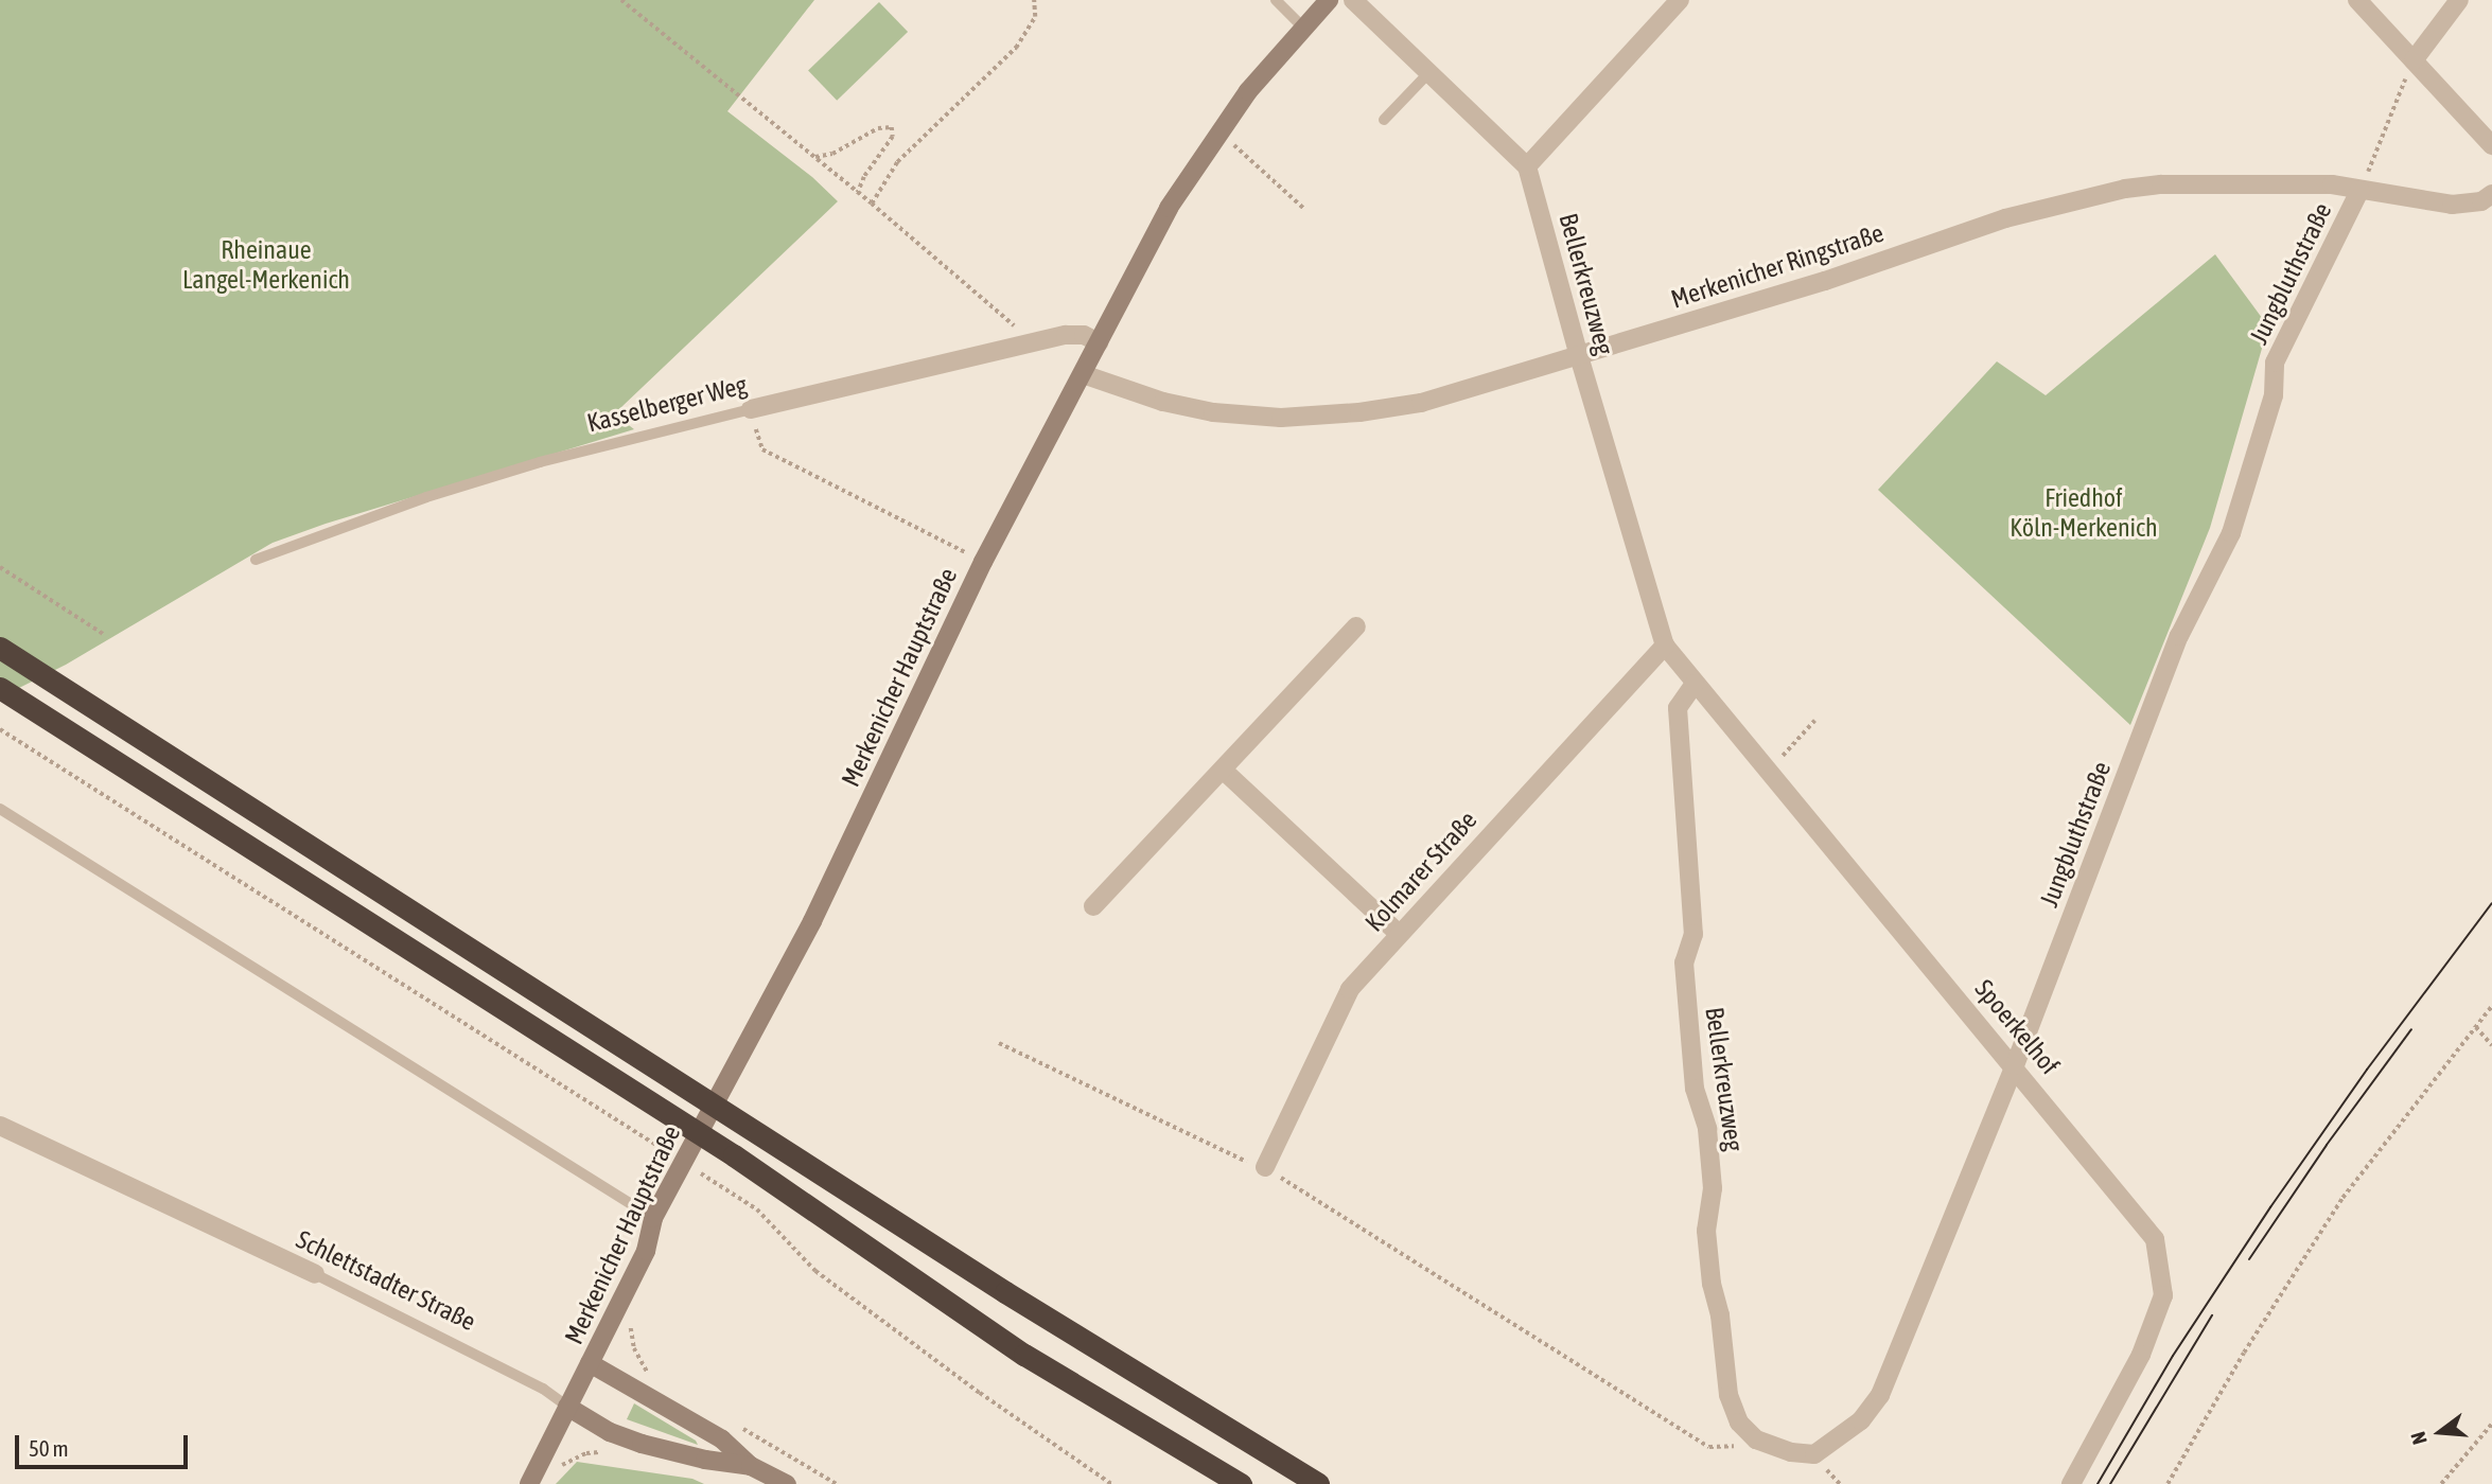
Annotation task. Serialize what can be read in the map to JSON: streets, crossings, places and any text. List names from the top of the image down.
{
  "streets": {
    "street": [
      "Merkenicher Ringstraße",
      "Jungbluthstraße",
      "Bellerkreuzweg",
      "Kasselberger Weg",
      "Merkenicher Hauptstraße",
      "Kolmarer Straße",
      "Spoerkelhof",
      "Schlettstadter Straße"
    ]
  },
  "crossings": [
    ["Merkenicher Ringstraße", "Jungbluthstraße"],
    ["Merkenicher Ringstraße", "Bellerkreuzweg"],
    ["Merkenicher Ringstraße", "Merkenicher Hauptstraße"],
    ["Jungbluthstraße", "Bellerkreuzweg"],
    ["Jungbluthstraße", "Spoerkelhof"],
    ["Bellerkreuzweg", "Kolmarer Straße"],
    ["Bellerkreuzweg", "Spoerkelhof"],
    ["Kasselberger Weg", "Merkenicher Hauptstraße"],
    ["Merkenicher Hauptstraße", "Schlettstadter Straße"],
    ["Kolmarer Straße", "Spoerkelhof"]
  ],
  "parks": ["Rheinaue Langel-Merkenich", "Friedhof Köln-Merkenich"],
  "scale_bar": "50 m",
  "north": "left"
}
